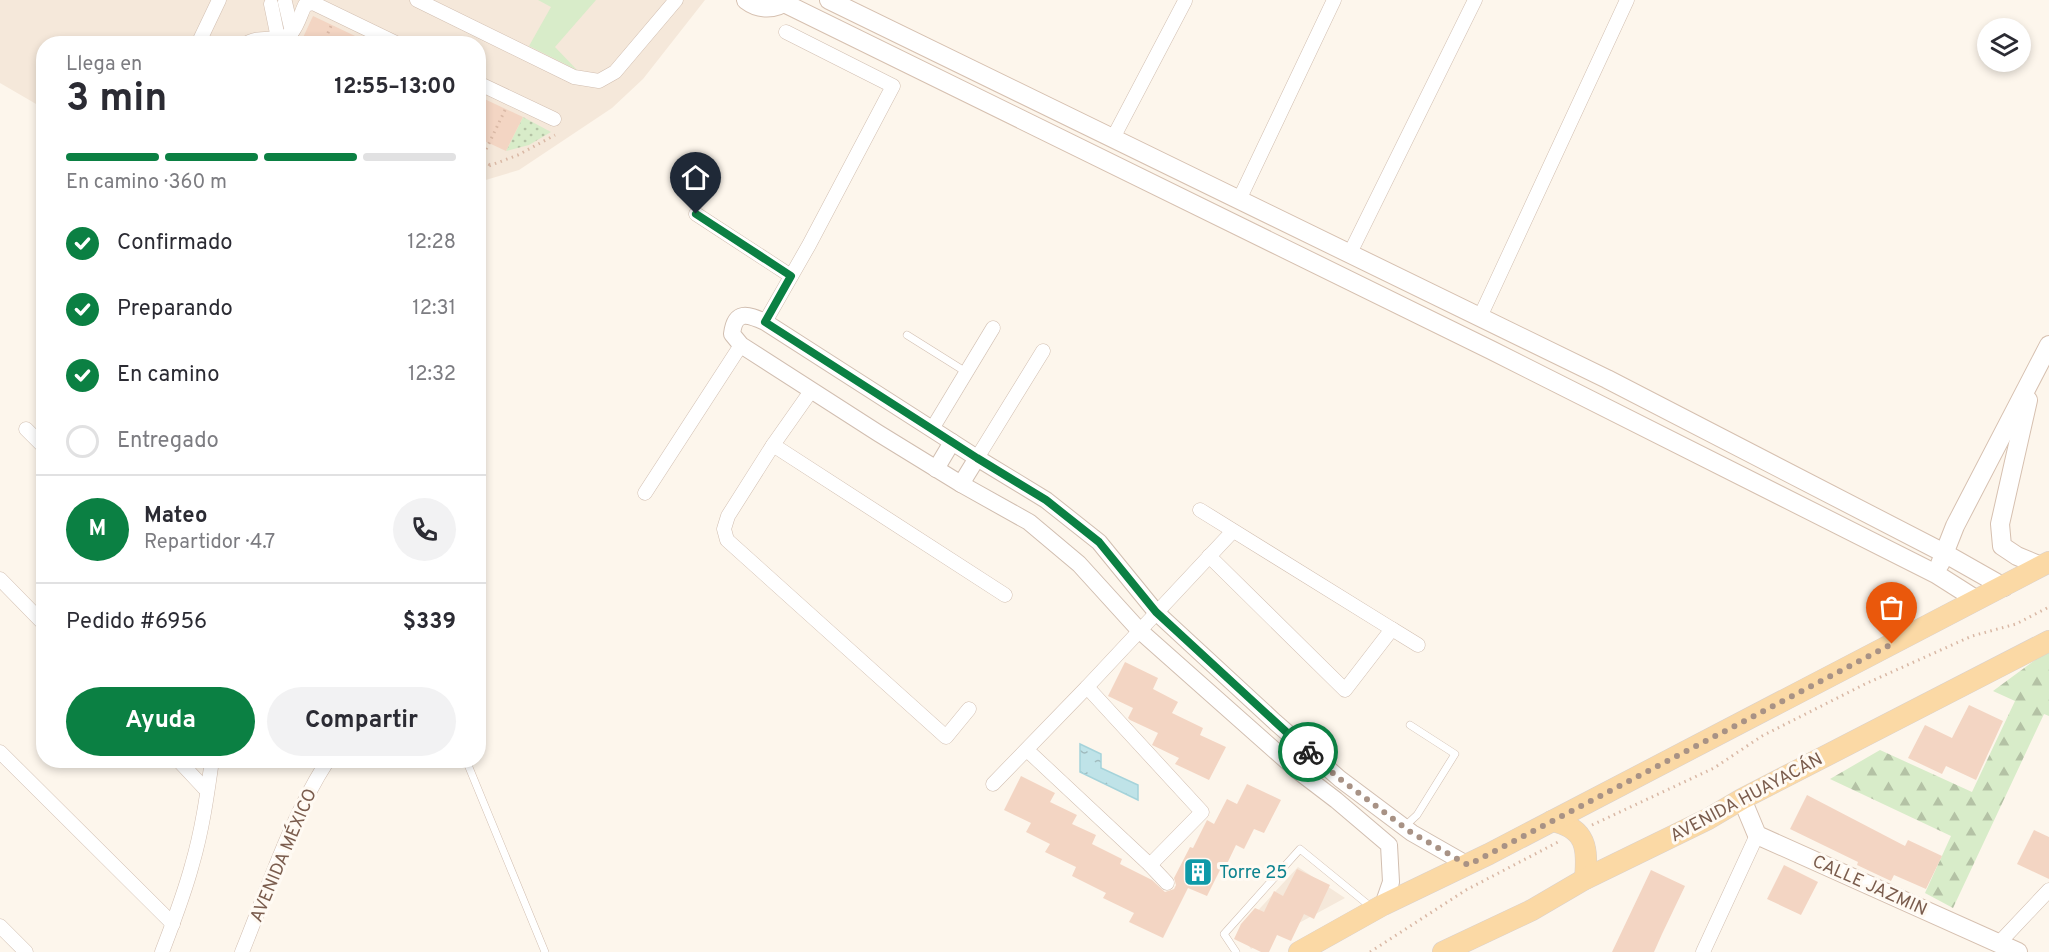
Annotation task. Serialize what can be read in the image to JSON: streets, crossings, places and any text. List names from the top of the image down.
{
  "streets": {
    "main road": ["AVENIDA HUAYACÁN", "CALLE JAZMIN"],
    "street": ["AVENIDA MÉXICO"]
  },
  "places": {
    "building": ["Torre 25"]
  },
  "page": {
    "heading": ["3 min", "Llega en", "12:55–13:00"],
    "panel": [
      "Mateo",
      "Repartidor · 4.7",
      "Pedido #6956",
      "$339"
    ],
    "bar": "En camino · 360 m",
    "list": [
      ["Confirmado", "12:28"],
      ["Preparando", "12:31"],
      ["En camino", "12:32"],
      "Entregado"
    ],
    "round": "M",
    "buttons": ["Ayuda", "Compartir"]
  }
}
